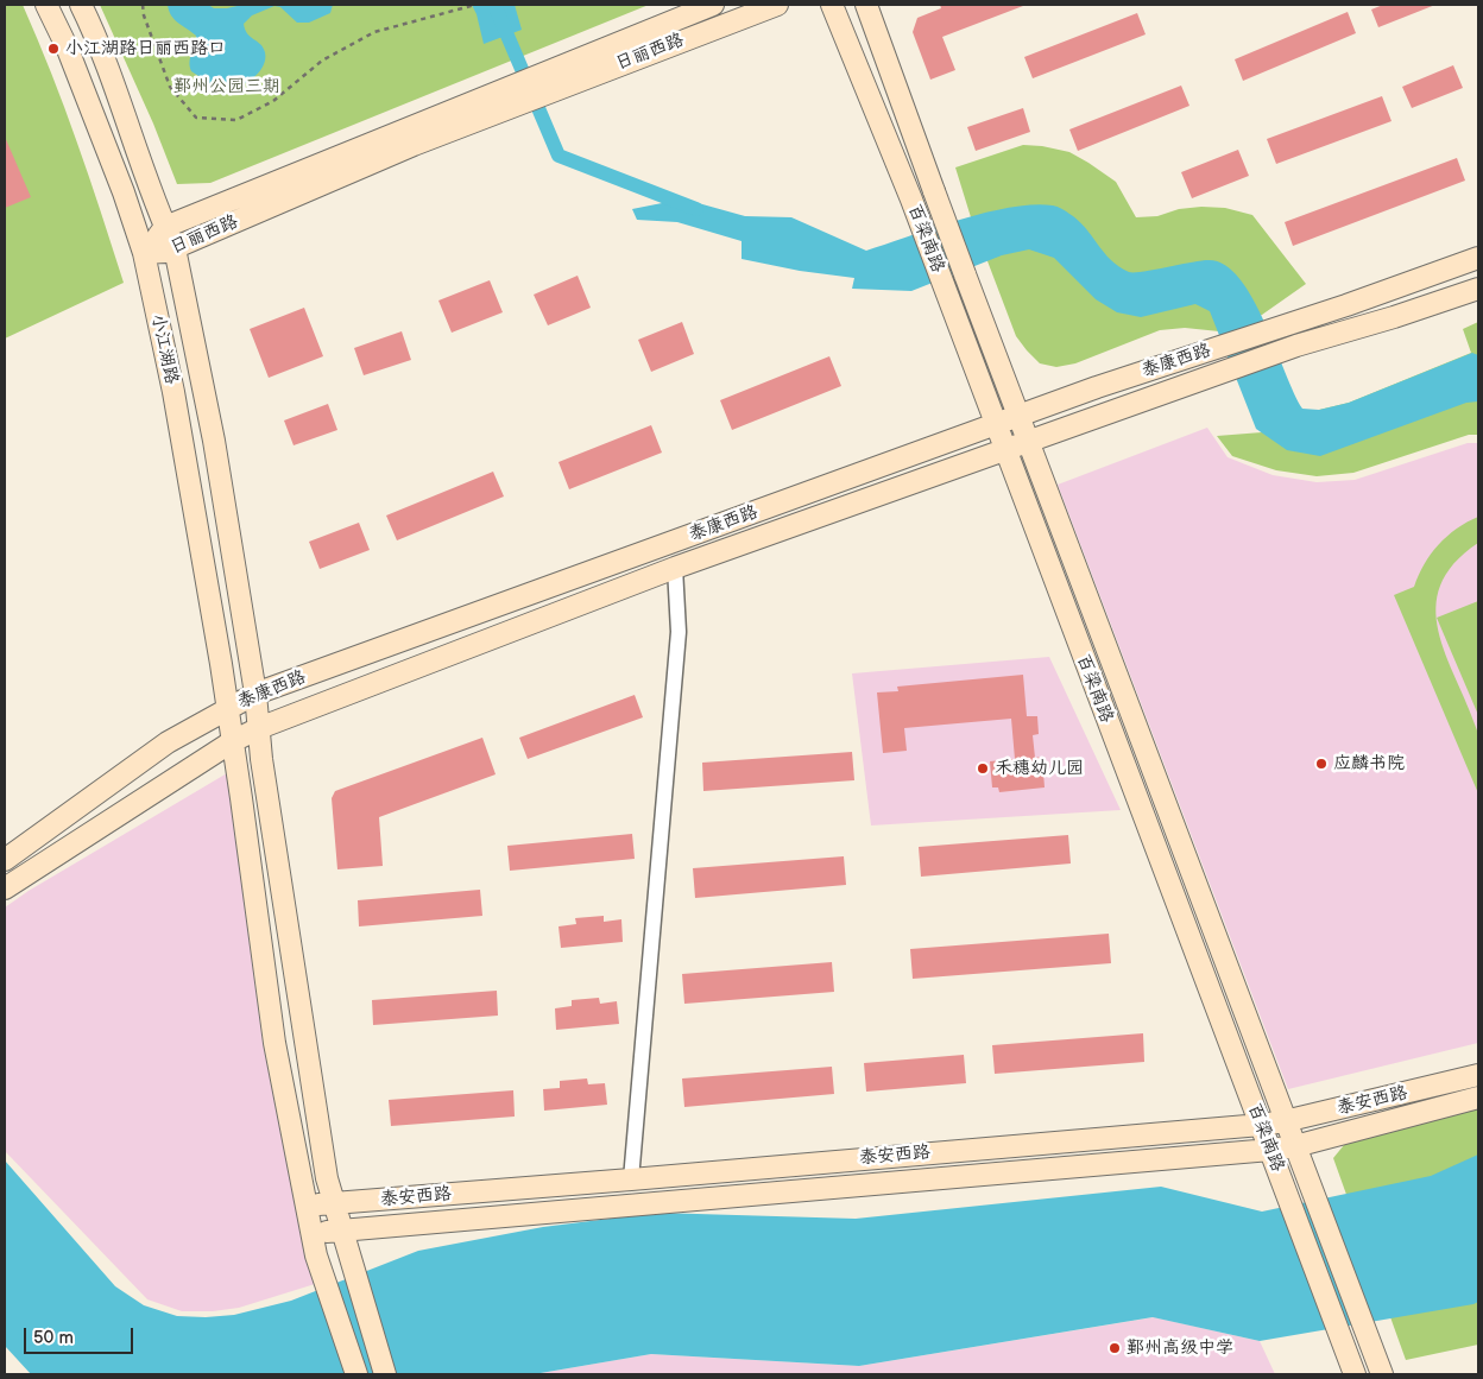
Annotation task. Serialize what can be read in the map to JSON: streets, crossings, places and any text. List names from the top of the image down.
{
  "streets": {
    "main road": [
      "日丽西路",
      "百梁南路",
      "小江湖路",
      "泰康西路",
      "泰安西路"
    ]
  },
  "crossings": [
    ["日丽西路", "小江湖路"],
    ["百梁南路", "泰康西路"],
    ["百梁南路", "泰安西路"],
    ["小江湖路", "泰康西路"],
    ["小江湖路", "泰安西路"]
  ],
  "parks": ["鄞州公园三期"],
  "places": [
    "小江湖路日丽西路口",
    "应麟书院",
    "禾穗幼儿园",
    "鄞州高级中学"
  ],
  "scale_bar": "50 m"
}
